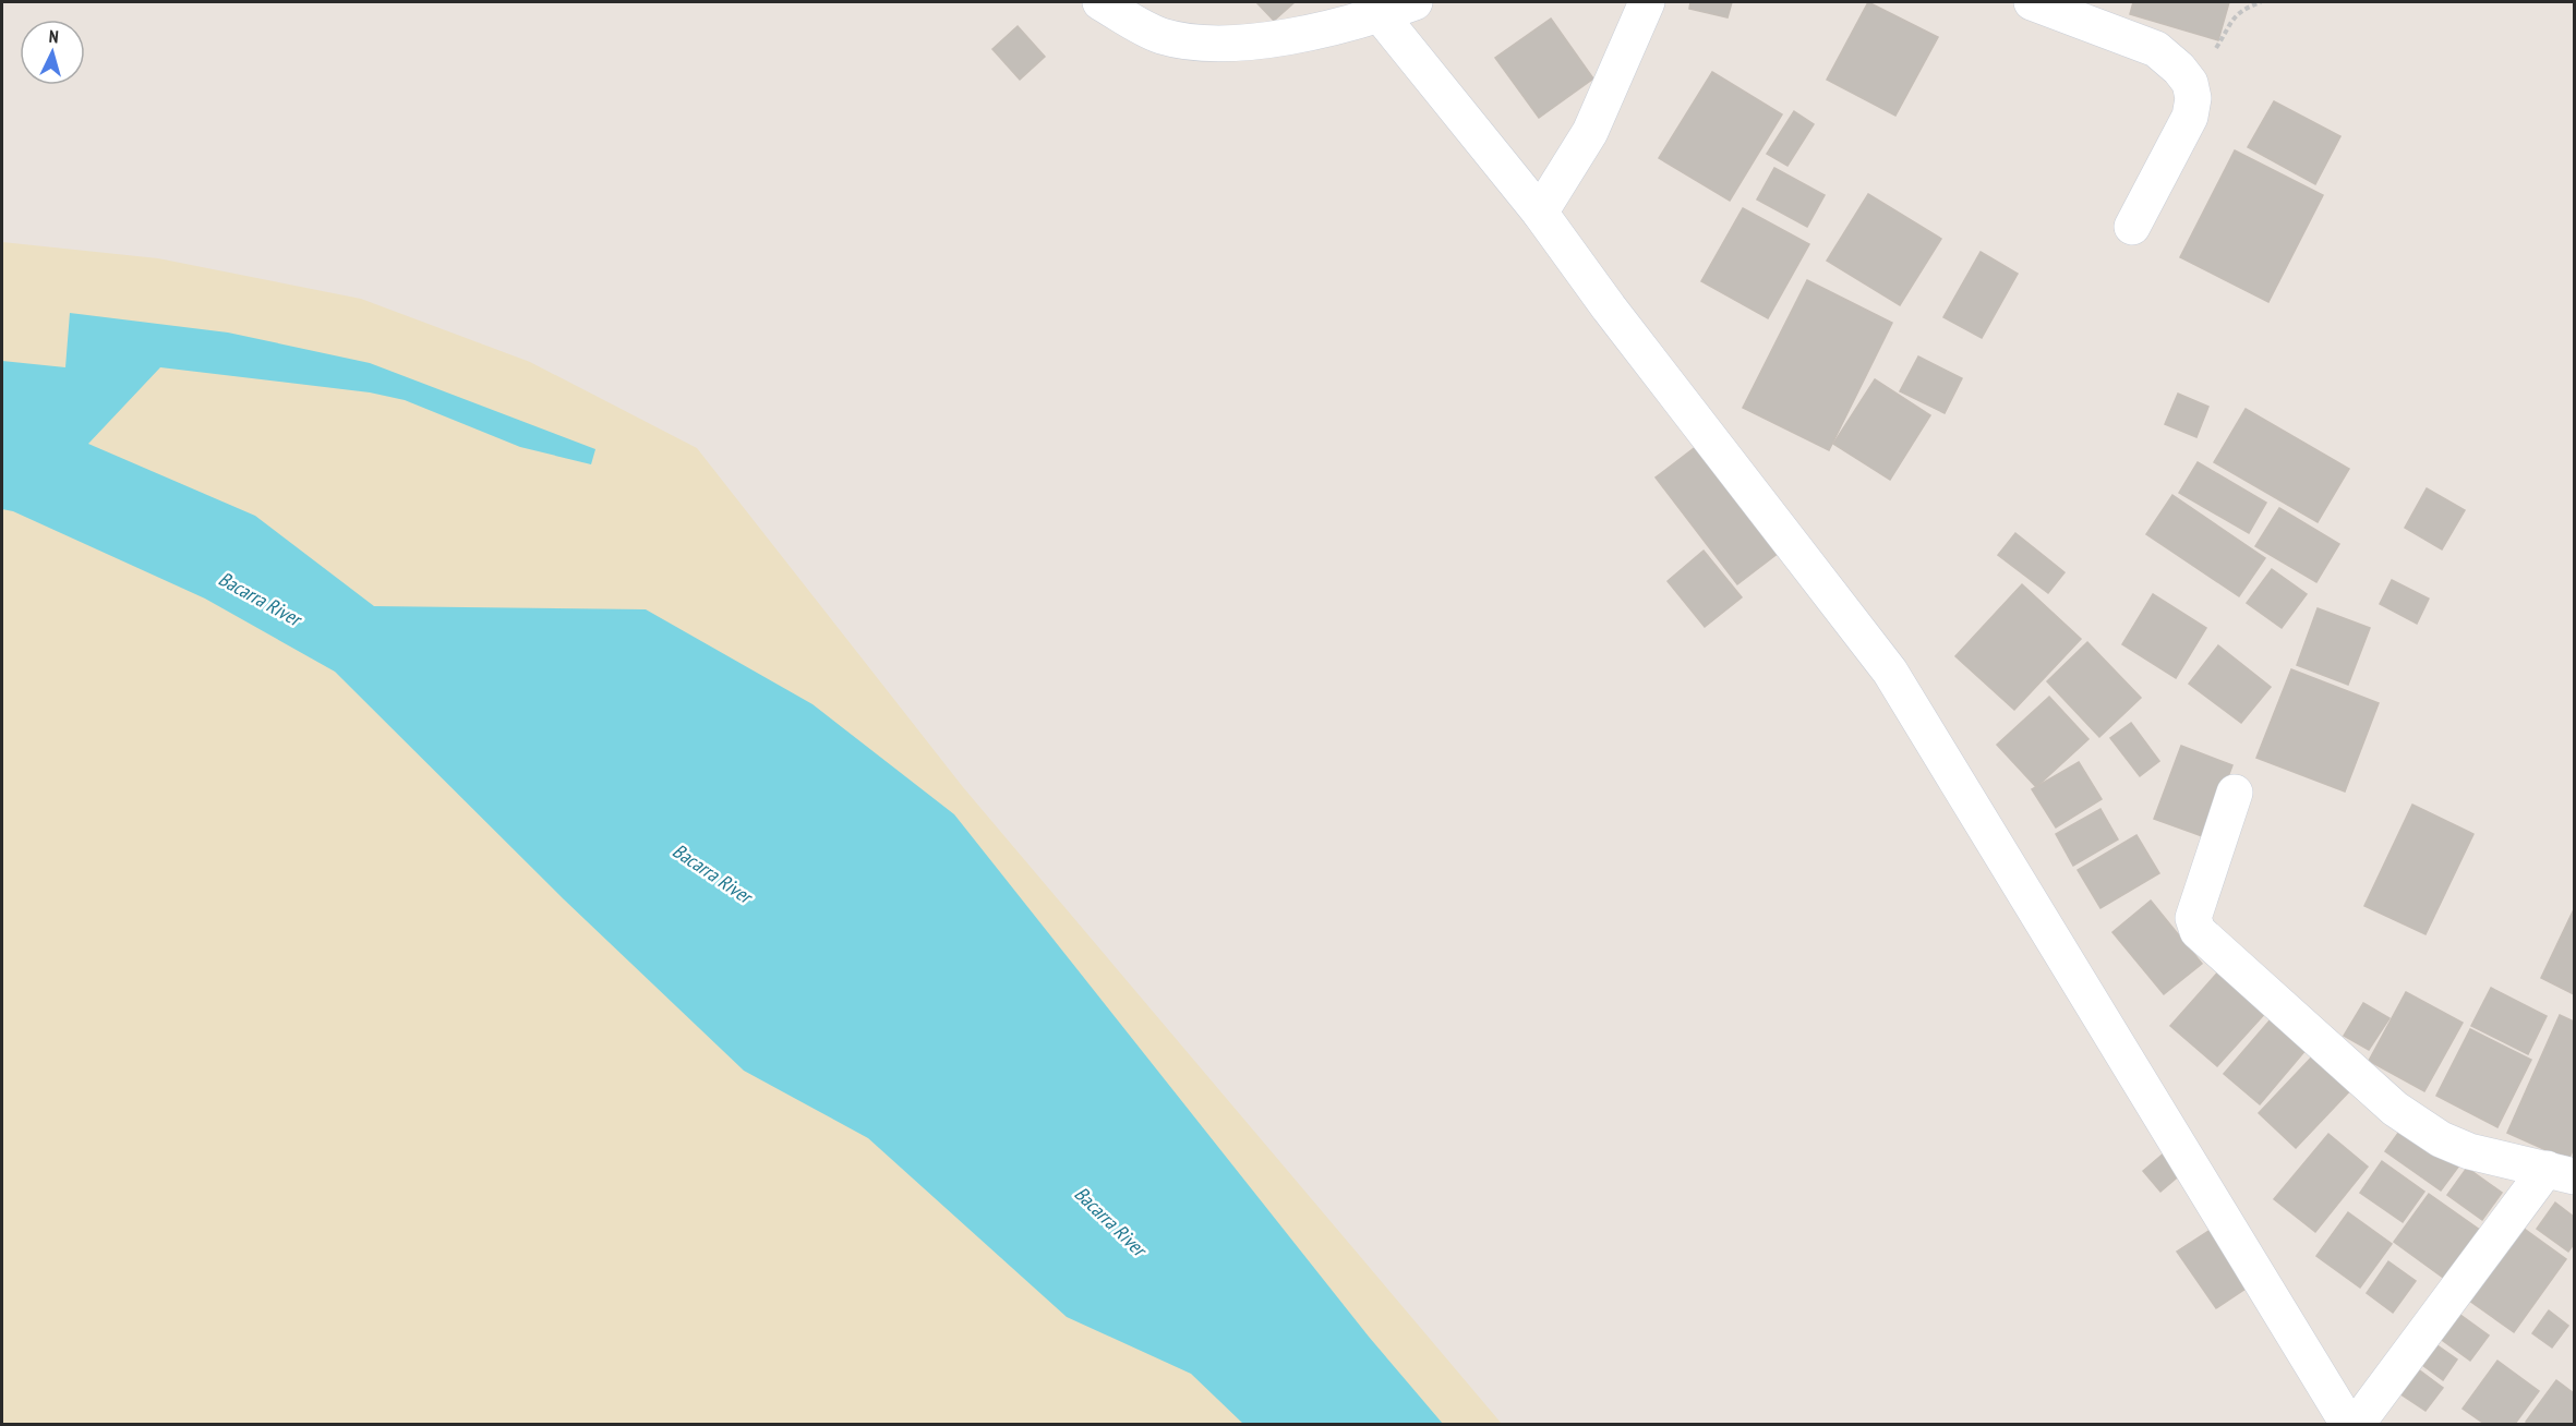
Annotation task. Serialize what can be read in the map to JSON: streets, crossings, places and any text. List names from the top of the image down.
{
  "water": ["Bacarra River"],
  "north": "top"
}
